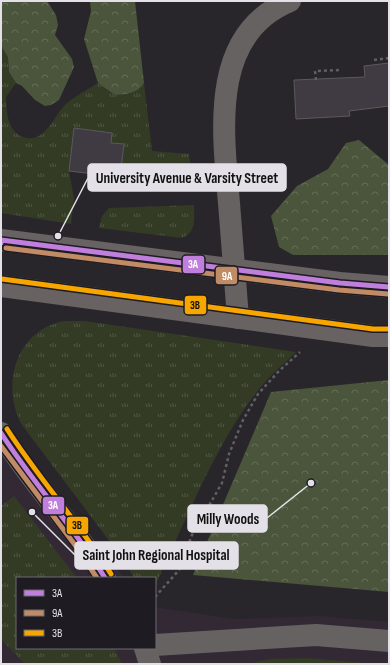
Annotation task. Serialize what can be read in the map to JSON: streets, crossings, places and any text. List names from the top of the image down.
{
  "places": ["University Avenue & Varsity Street", "Milly Woods", "Saint John Regional Hospital"],
  "lines": ["transit line 3A", "transit line 9A", "transit line 3B"],
  "legend": ["3A", "9A", "3B"]
}
